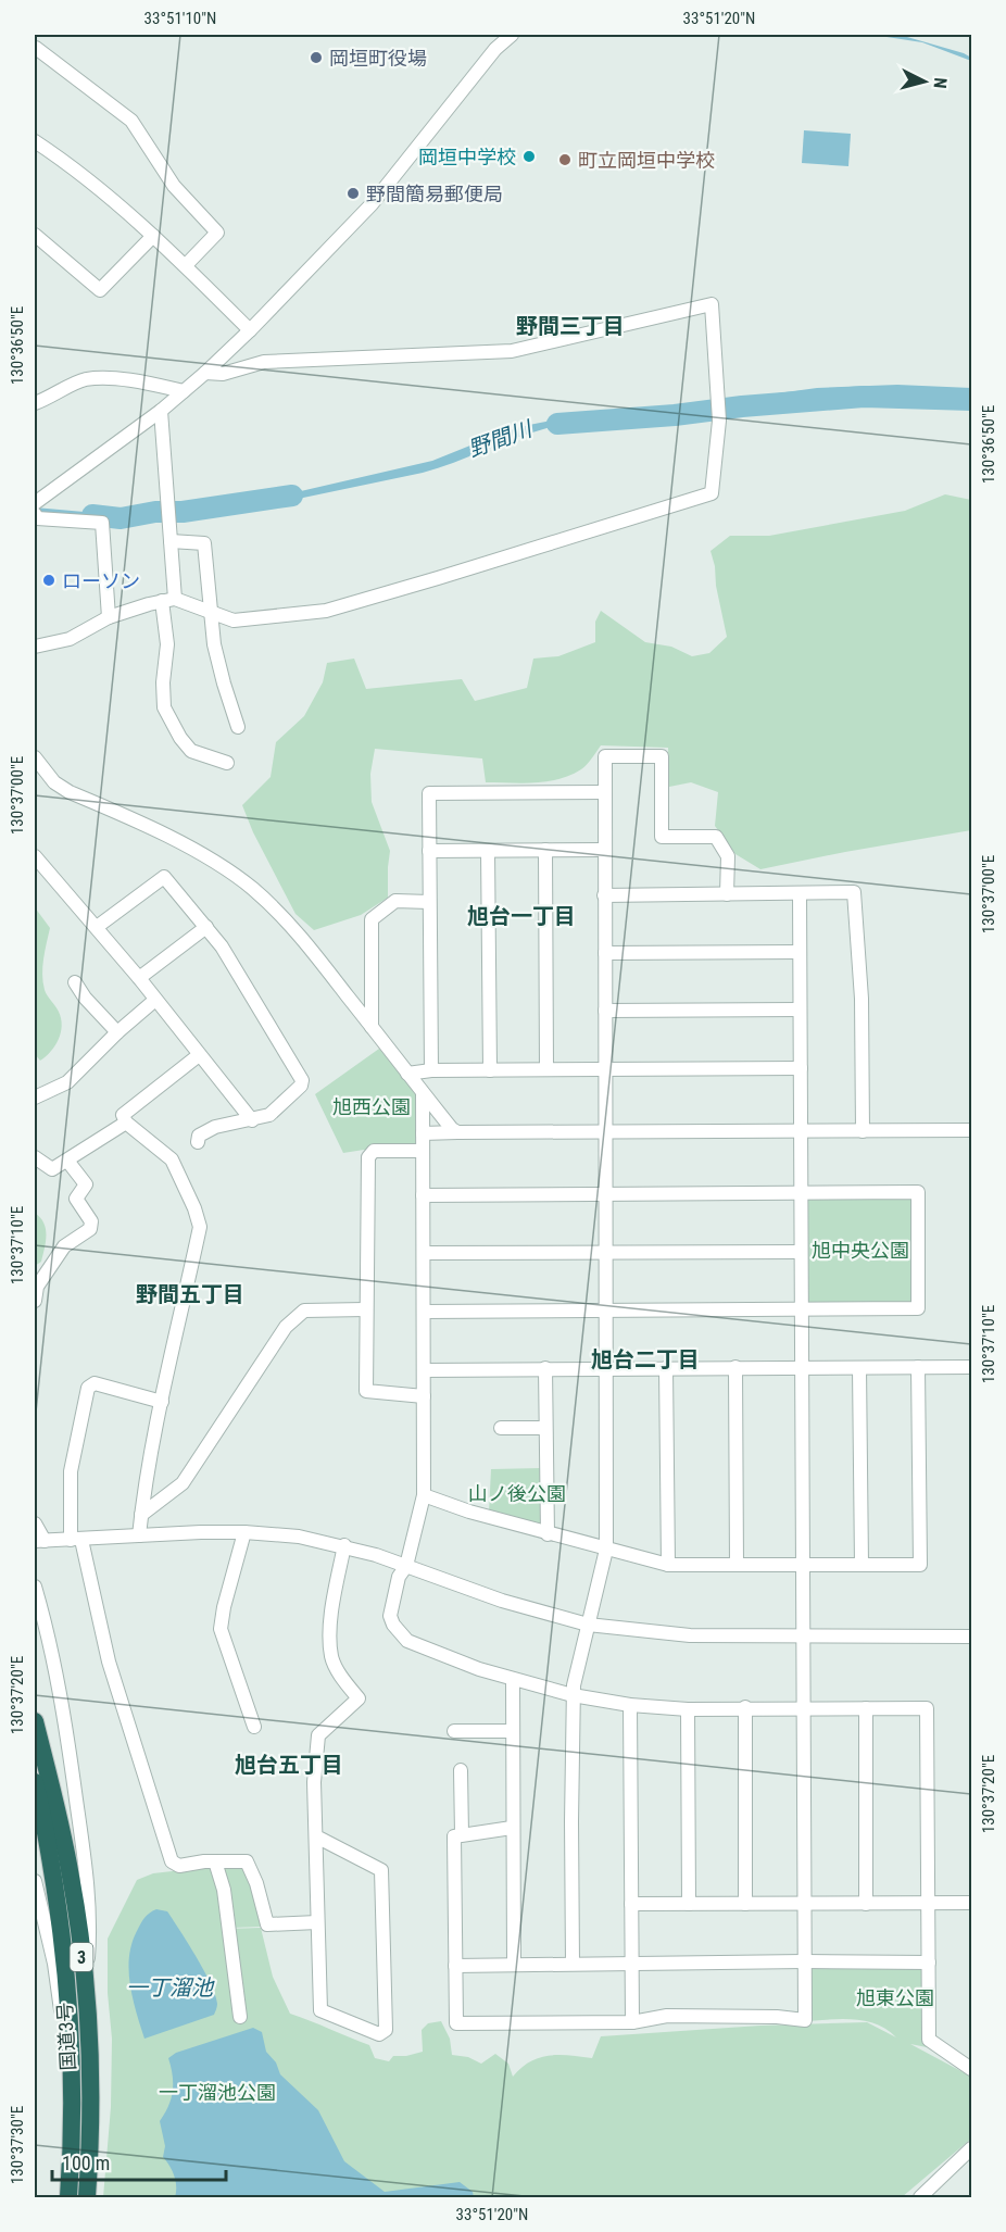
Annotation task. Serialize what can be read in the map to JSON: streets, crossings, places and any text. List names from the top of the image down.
{
  "streets": {
    "highway": ["3", "国道3号"]
  },
  "districts": [
    "野間三丁目",
    "旭台一丁目",
    "野間五丁目",
    "旭台二丁目",
    "旭台五丁目"
  ],
  "water": ["野間川", "一丁溜池"],
  "parks": [
    "旭西公園",
    "旭中央公園",
    "山ノ後公園",
    "旭東公園",
    "一丁溜池公園"
  ],
  "places": [
    "岡垣町役場",
    "岡垣中学校",
    "町立岡垣中学校",
    "野間簡易郵便局",
    "ローソン"
  ],
  "scale_bar": "100 m",
  "north": "right",
  "coordinates": [
    "33°51'10\"N",
    "33°51'20\"N",
    "130°36'50\"E",
    "130°37'00\"E",
    "130°37'10\"E",
    "130°37'20\"E",
    "130°37'30\"E"
  ]
}
